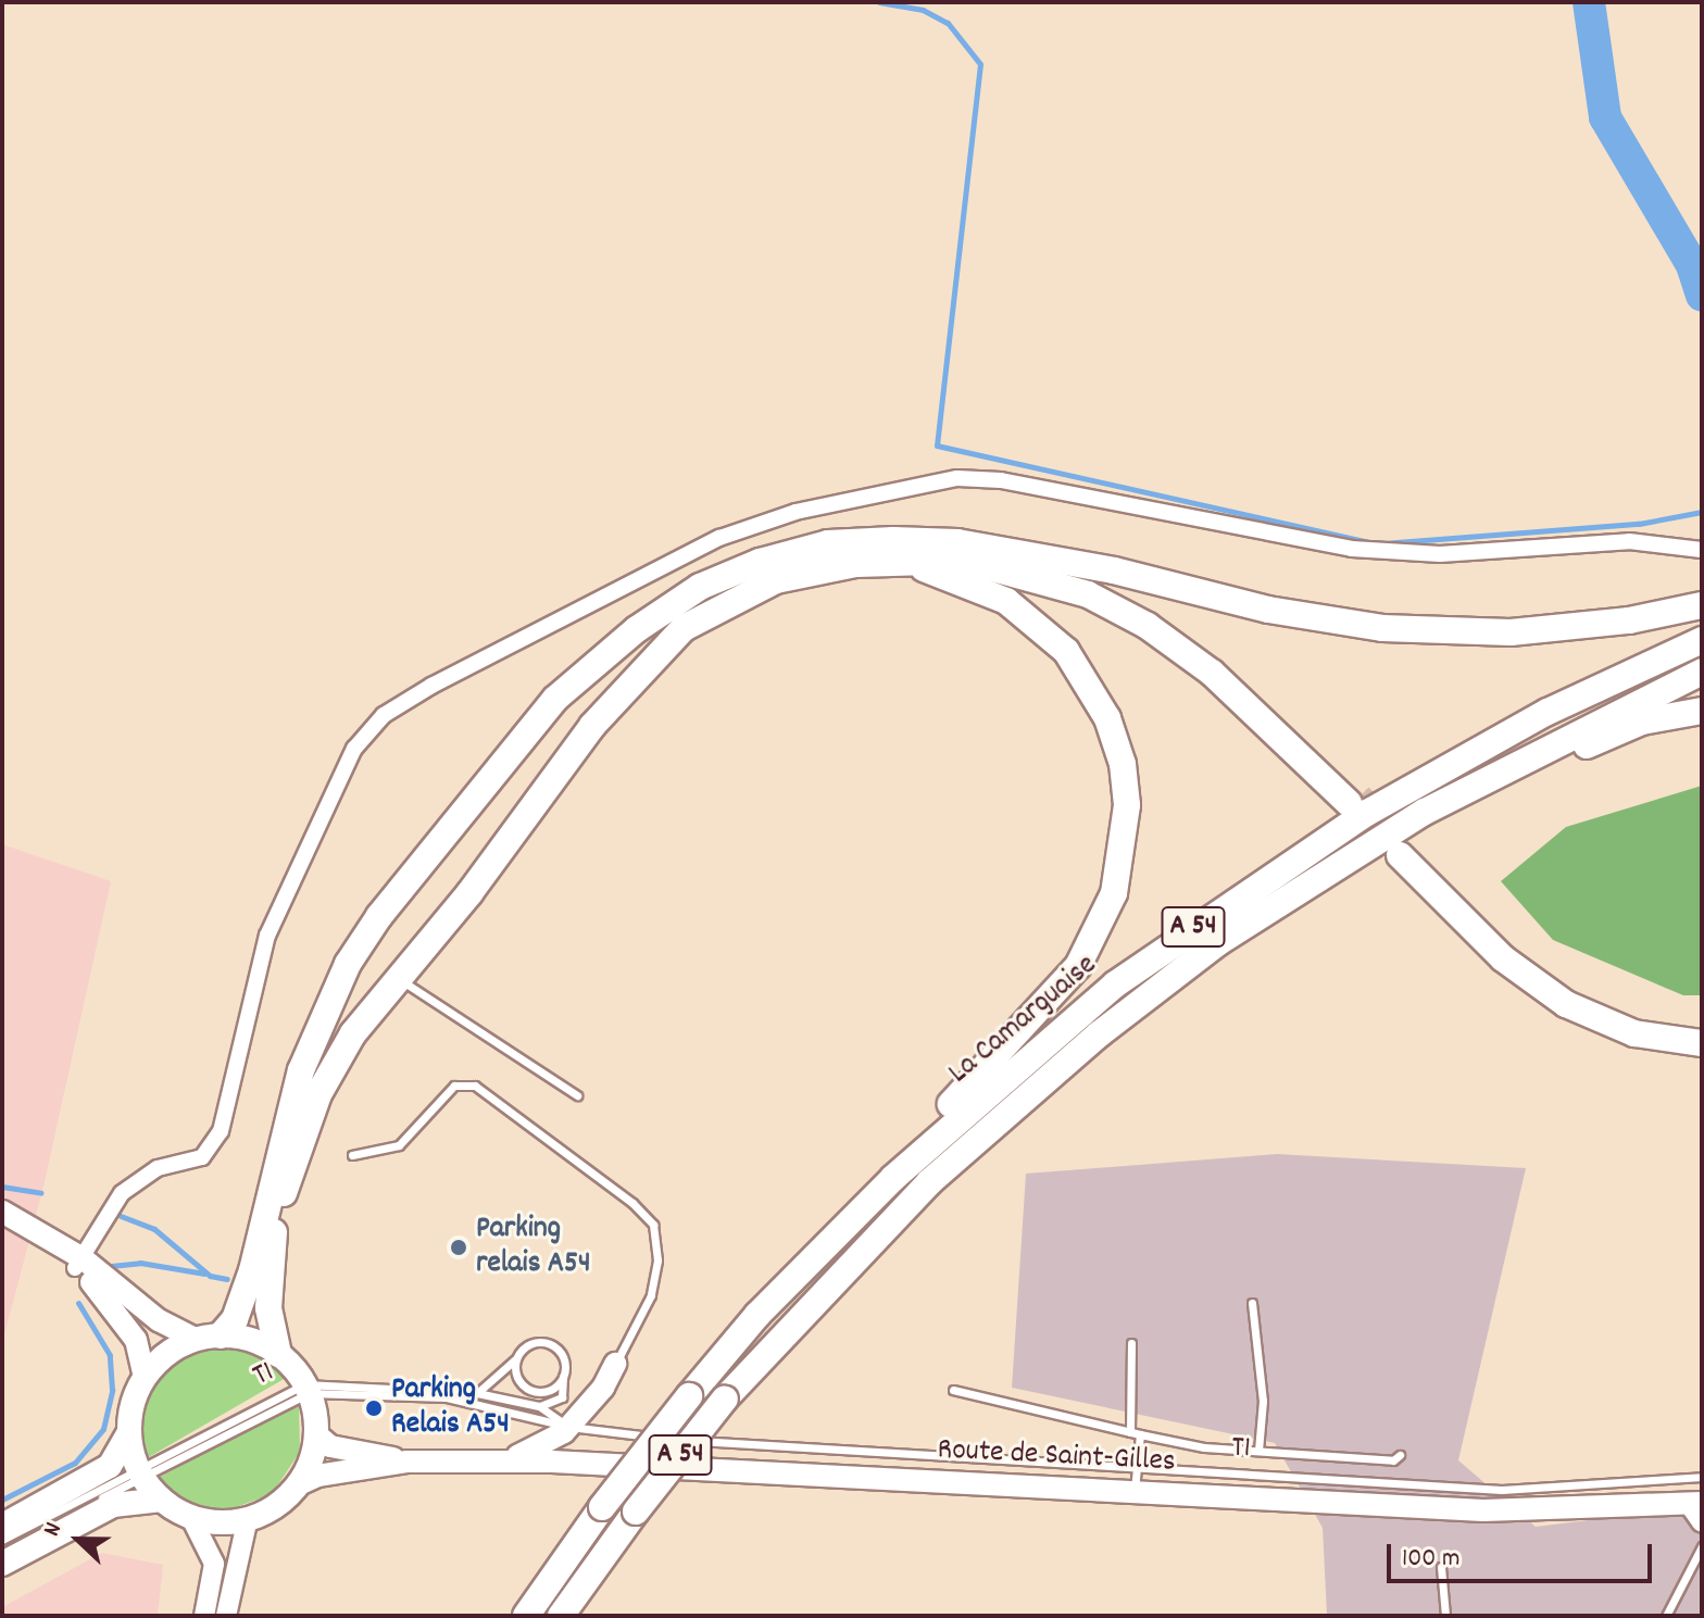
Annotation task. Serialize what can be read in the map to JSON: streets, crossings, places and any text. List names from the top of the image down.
{
  "streets": {
    "highway": ["A 54", "La Camarguaise"],
    "main road": ["Route de Saint-Gilles"],
    "lane": ["T1"]
  },
  "places": ["Parking relais A54", "Parking Relais A54"],
  "scale_bar": "100 m",
  "north": "left"
}
